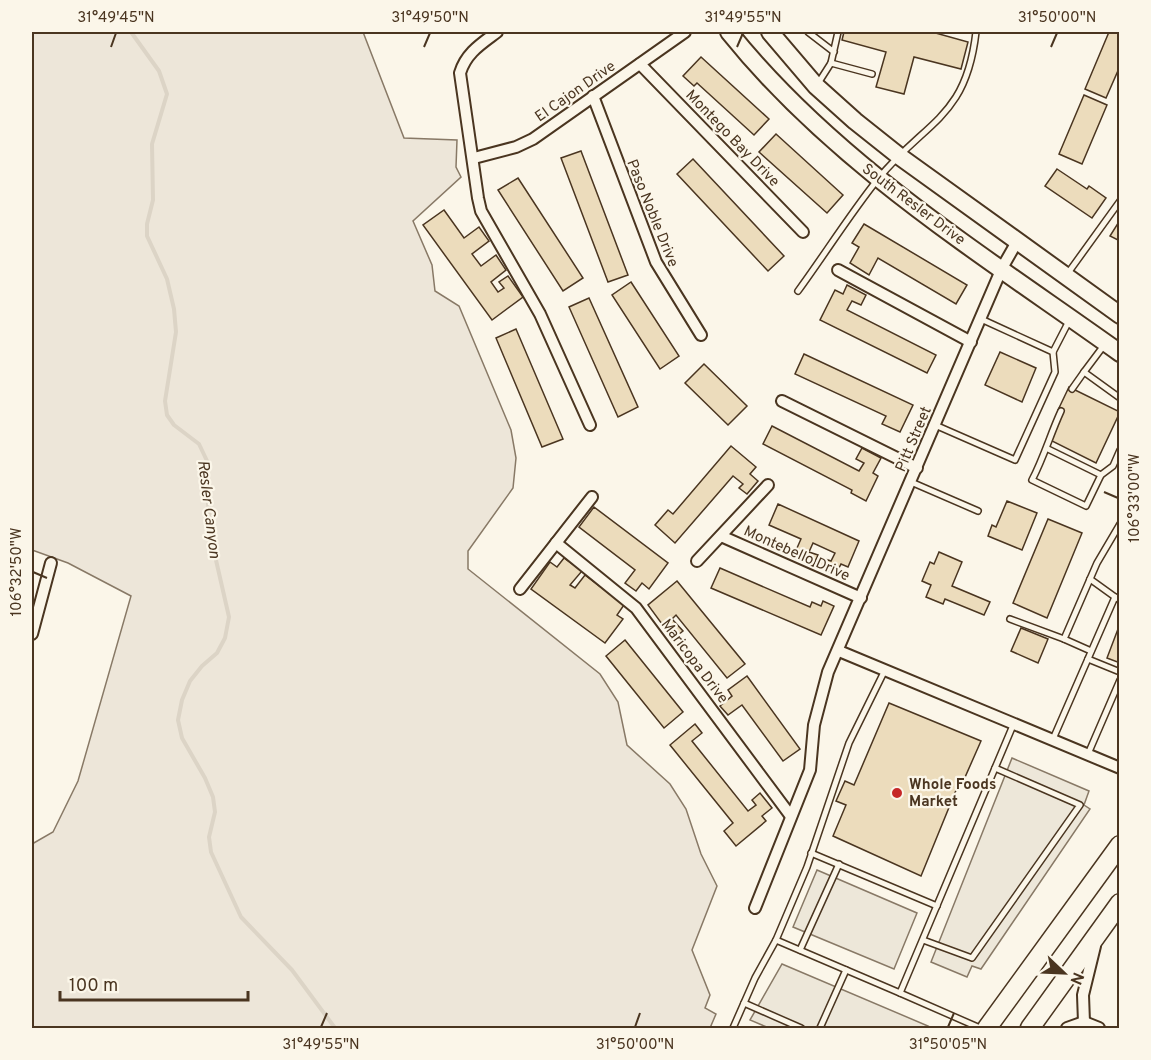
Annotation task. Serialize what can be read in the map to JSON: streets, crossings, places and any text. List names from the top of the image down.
{
  "streets": {
    "main road": ["South Resler Drive"],
    "street": [
      "El Cajon Drive",
      "Montego Bay Drive",
      "Paso Noble Drive",
      "Pitt Street",
      "Montebello Drive",
      "Maricopa Drive"
    ]
  },
  "crossings": [
    ["El Cajon Drive", "Montego Bay Drive"],
    ["El Cajon Drive", "Paso Noble Drive"],
    ["South Resler Drive", "Pitt Street"],
    ["Pitt Street", "Montebello Drive"],
    ["Pitt Street", "Maricopa Drive"]
  ],
  "water": ["Resler Canyon"],
  "places": ["Whole Foods Market"],
  "scale_bar": "100 m",
  "north": "bottom right",
  "coordinates": [
    "31°49'45\"N",
    "31°49'50\"N",
    "31°49'55\"N",
    "31°50'00\"N",
    "106°33'00\"W",
    "106°32'50\"W",
    "31°50'05\"N"
  ]
}
